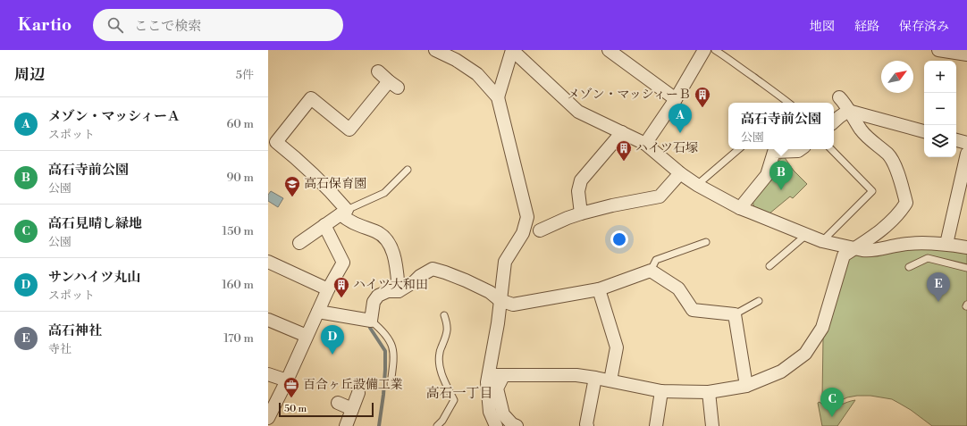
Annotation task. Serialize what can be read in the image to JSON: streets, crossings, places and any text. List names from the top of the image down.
{
  "districts": ["高石一丁目"],
  "places": {
    "building": ["メゾン・マッシィーＢ", "ハイツ石塚", "ハイツ大和田"],
    "school or university": ["高石保育園"],
    "office": ["百合ヶ丘設備工業"]
  },
  "scale_bar": "50 m",
  "north": "top right",
  "page": {
    "header": "Kartio",
    "search": "ここで検索",
    "nav": ["地図", "経路", "保存済み"],
    "heading": ["周辺", "5件"],
    "map_buttons": ["+", "−"],
    "list": [
      {
        "mark": "A",
        "name": "メゾン・マッシィーＡ",
        "note": "スポット",
        "value": "60 m"
      },
      {
        "mark": "B",
        "name": "高石寺前公園",
        "note": "公園",
        "value": "90 m"
      },
      {
        "mark": "C",
        "name": "高石見晴し緑地",
        "note": "公園",
        "value": "150 m"
      },
      {
        "mark": "D",
        "name": "サンハイツ丸山",
        "note": "スポット",
        "value": "160 m"
      },
      {
        "mark": "E",
        "name": "高石神社",
        "note": "寺社",
        "value": "170 m"
      }
    ],
    "popup": ["高石寺前公園", "公園"],
    "pins": [
      "A",
      "B",
      "E",
      "D",
      "C"
    ],
    "scale": "50 m"
  }
}
